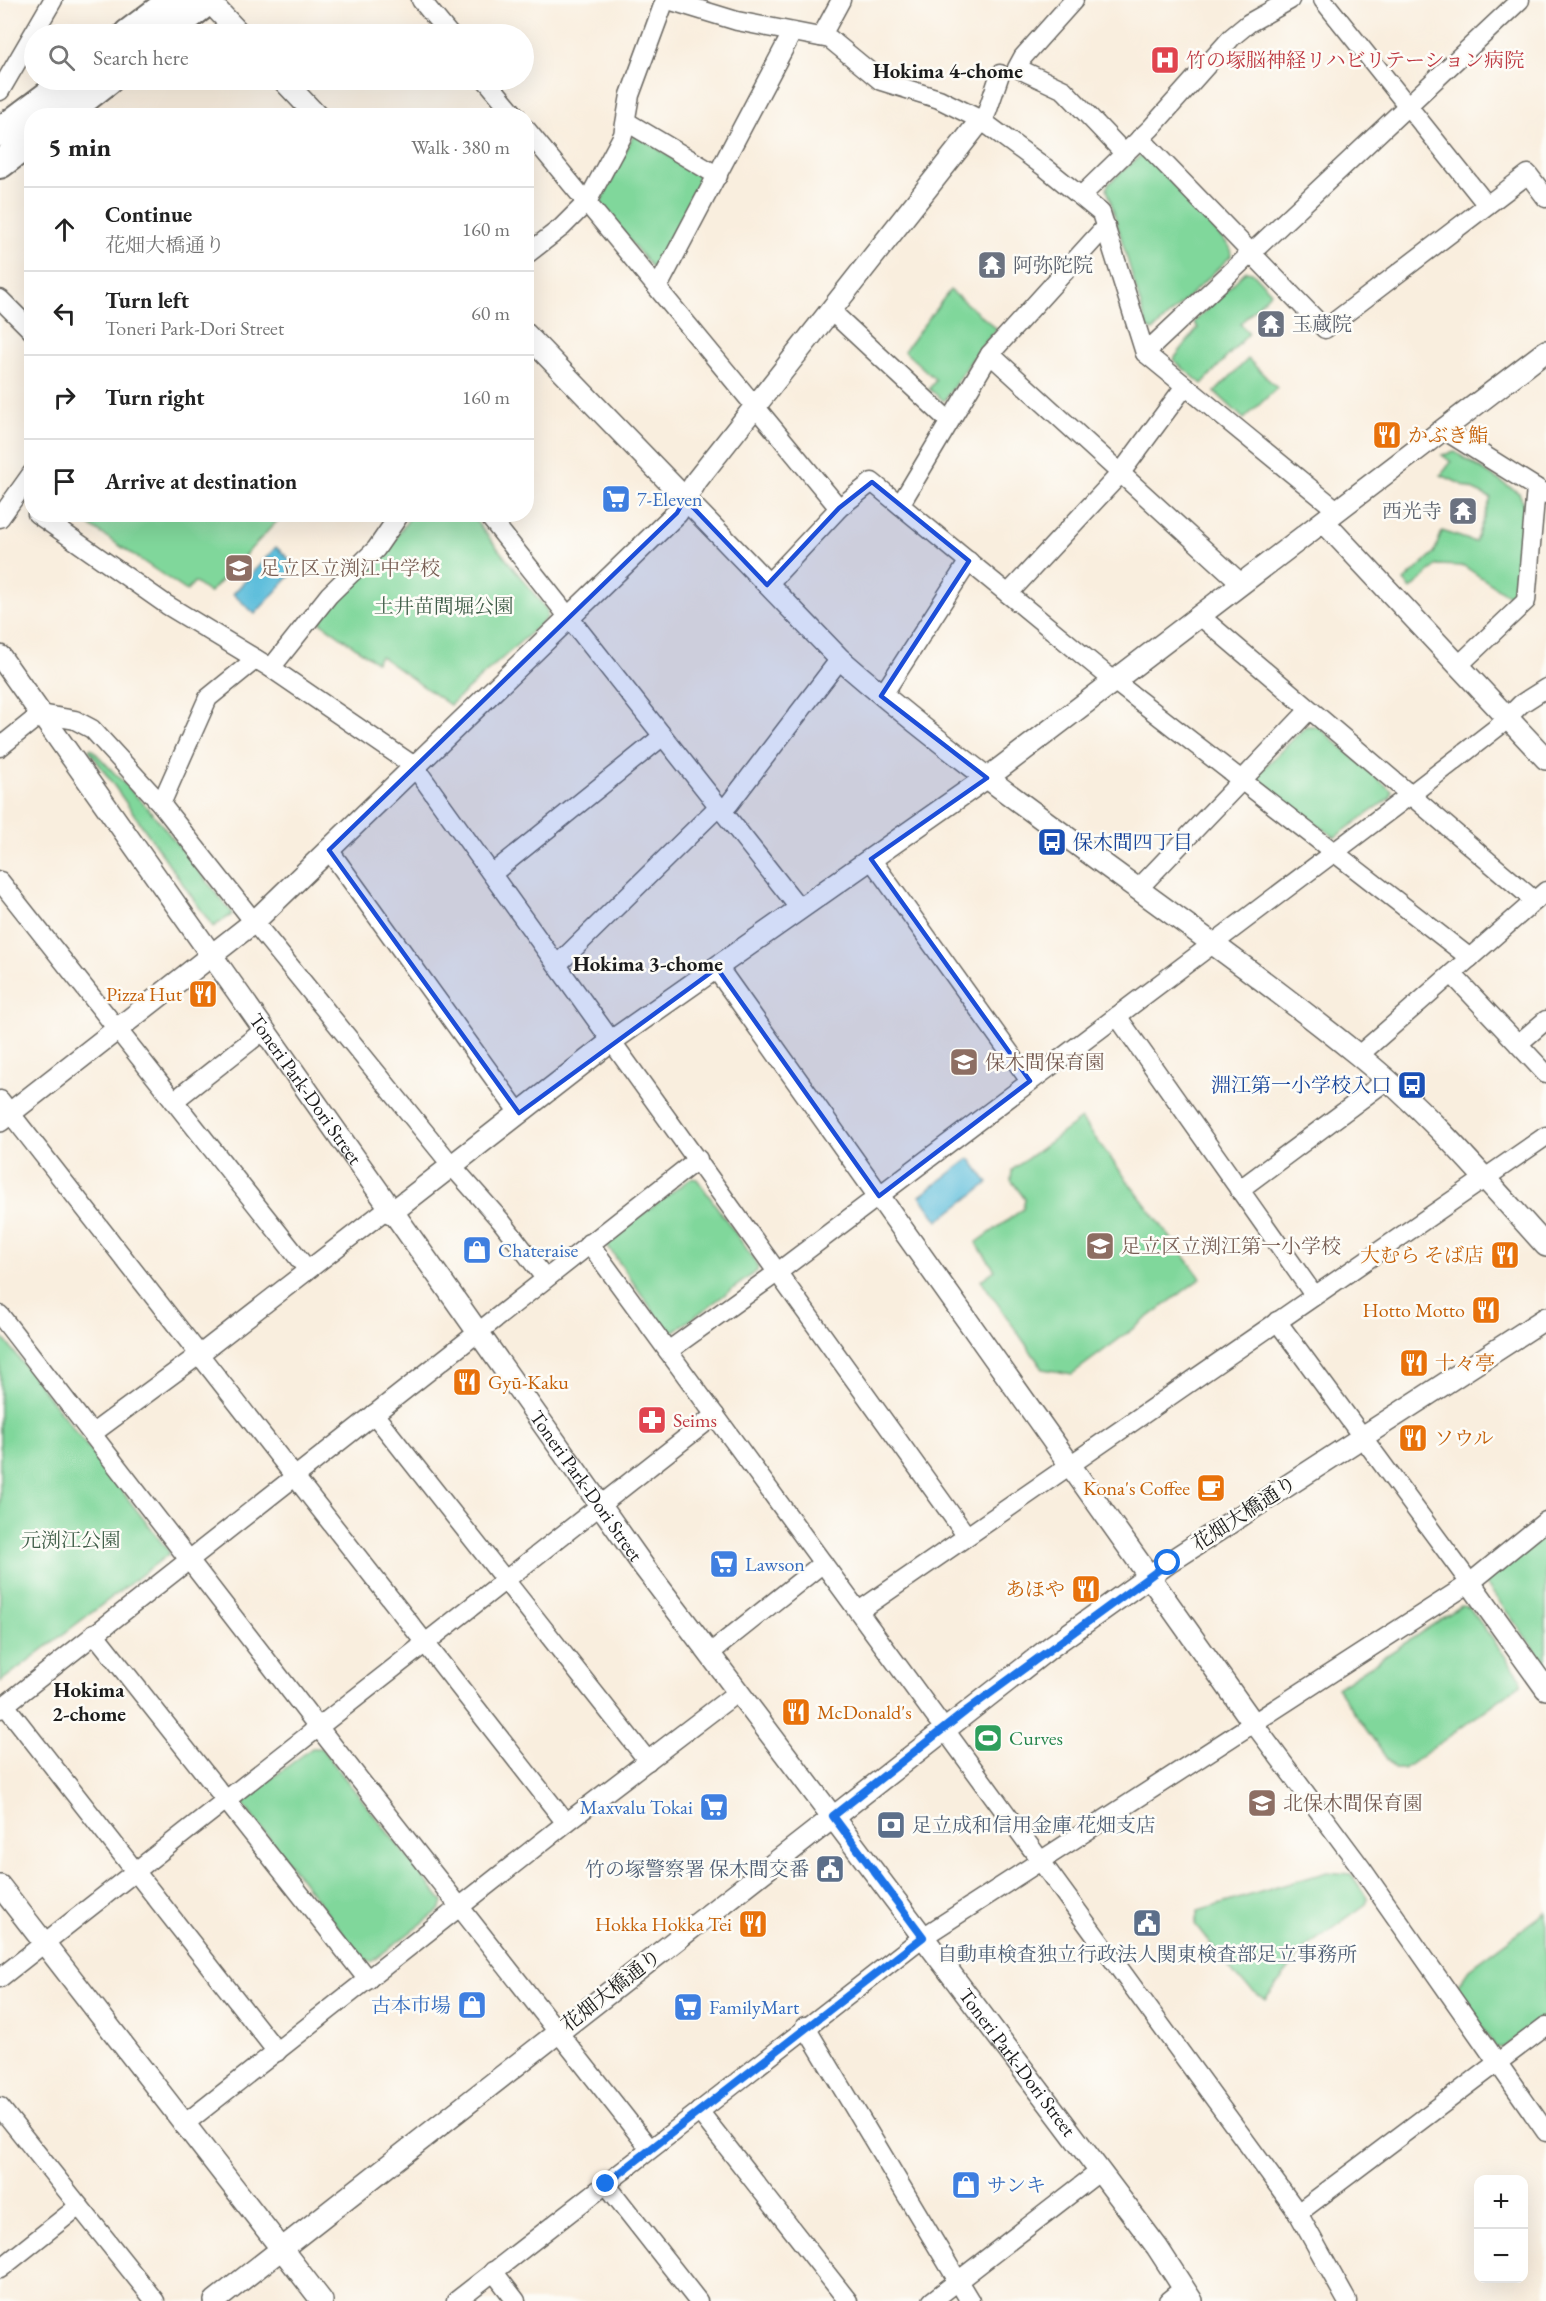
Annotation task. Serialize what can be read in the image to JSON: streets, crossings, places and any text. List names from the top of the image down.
{
  "streets": {
    "street": ["Toneri Park-Dori Street", "花畑大橋通り"]
  },
  "crossings": [
    ["Toneri Park-Dori Street", "花畑大橋通り"]
  ],
  "districts": ["Hokima 4-chome", "Hokima 3-chome", "Hokima 2-chome"],
  "parks": ["土井苗間堀公園", "元渕江公園"],
  "places": {
    "hospital": ["竹の塚脳神経リハビリテーション病院"],
    "temple": ["阿弥陀院", "玉蔵院", "西光寺"],
    "restaurant": [
      "かぶき鮨",
      "Pizza Hut",
      "大むら そば店",
      "Hotto Motto",
      "十々亭",
      "Gyū-Kaku",
      "ソウル",
      "あほや",
      "McDonald's",
      "Hokka Hokka Tei"
    ],
    "supermarket": [
      "7-Eleven",
      "Lawson",
      "Maxvalu Tokai",
      "FamilyMart"
    ],
    "school or university": [
      "足立区立渕江中学校",
      "保木間保育園",
      "足立区立渕江第一小学校",
      "北保木間保育園"
    ],
    "bus stop": ["保木間四丁目", "淵江第一小学校入口"],
    "shop": ["Chateraise", "古本市場", "サンキ"],
    "pharmacy": ["Seims"],
    "cafe": ["Kona's Coffee"],
    "sports": ["Curves"],
    "bank": ["足立成和信用金庫 花畑支店"],
    "public building": ["竹の塚警察署 保木間交番", "自動車検査独立行政法人関東検査部足立事務所"]
  },
  "page": {
    "search": "Search here",
    "heading": ["5 min", "Walk · 380 m"],
    "list": [
      ["Continue", "花畑大橋通り", "160 m"],
      ["Turn left", "Toneri Park-Dori Street", "60 m"],
      ["Turn right", "160 m"],
      "Arrive at destination"
    ],
    "map_buttons": ["+", "−"]
  }
}
